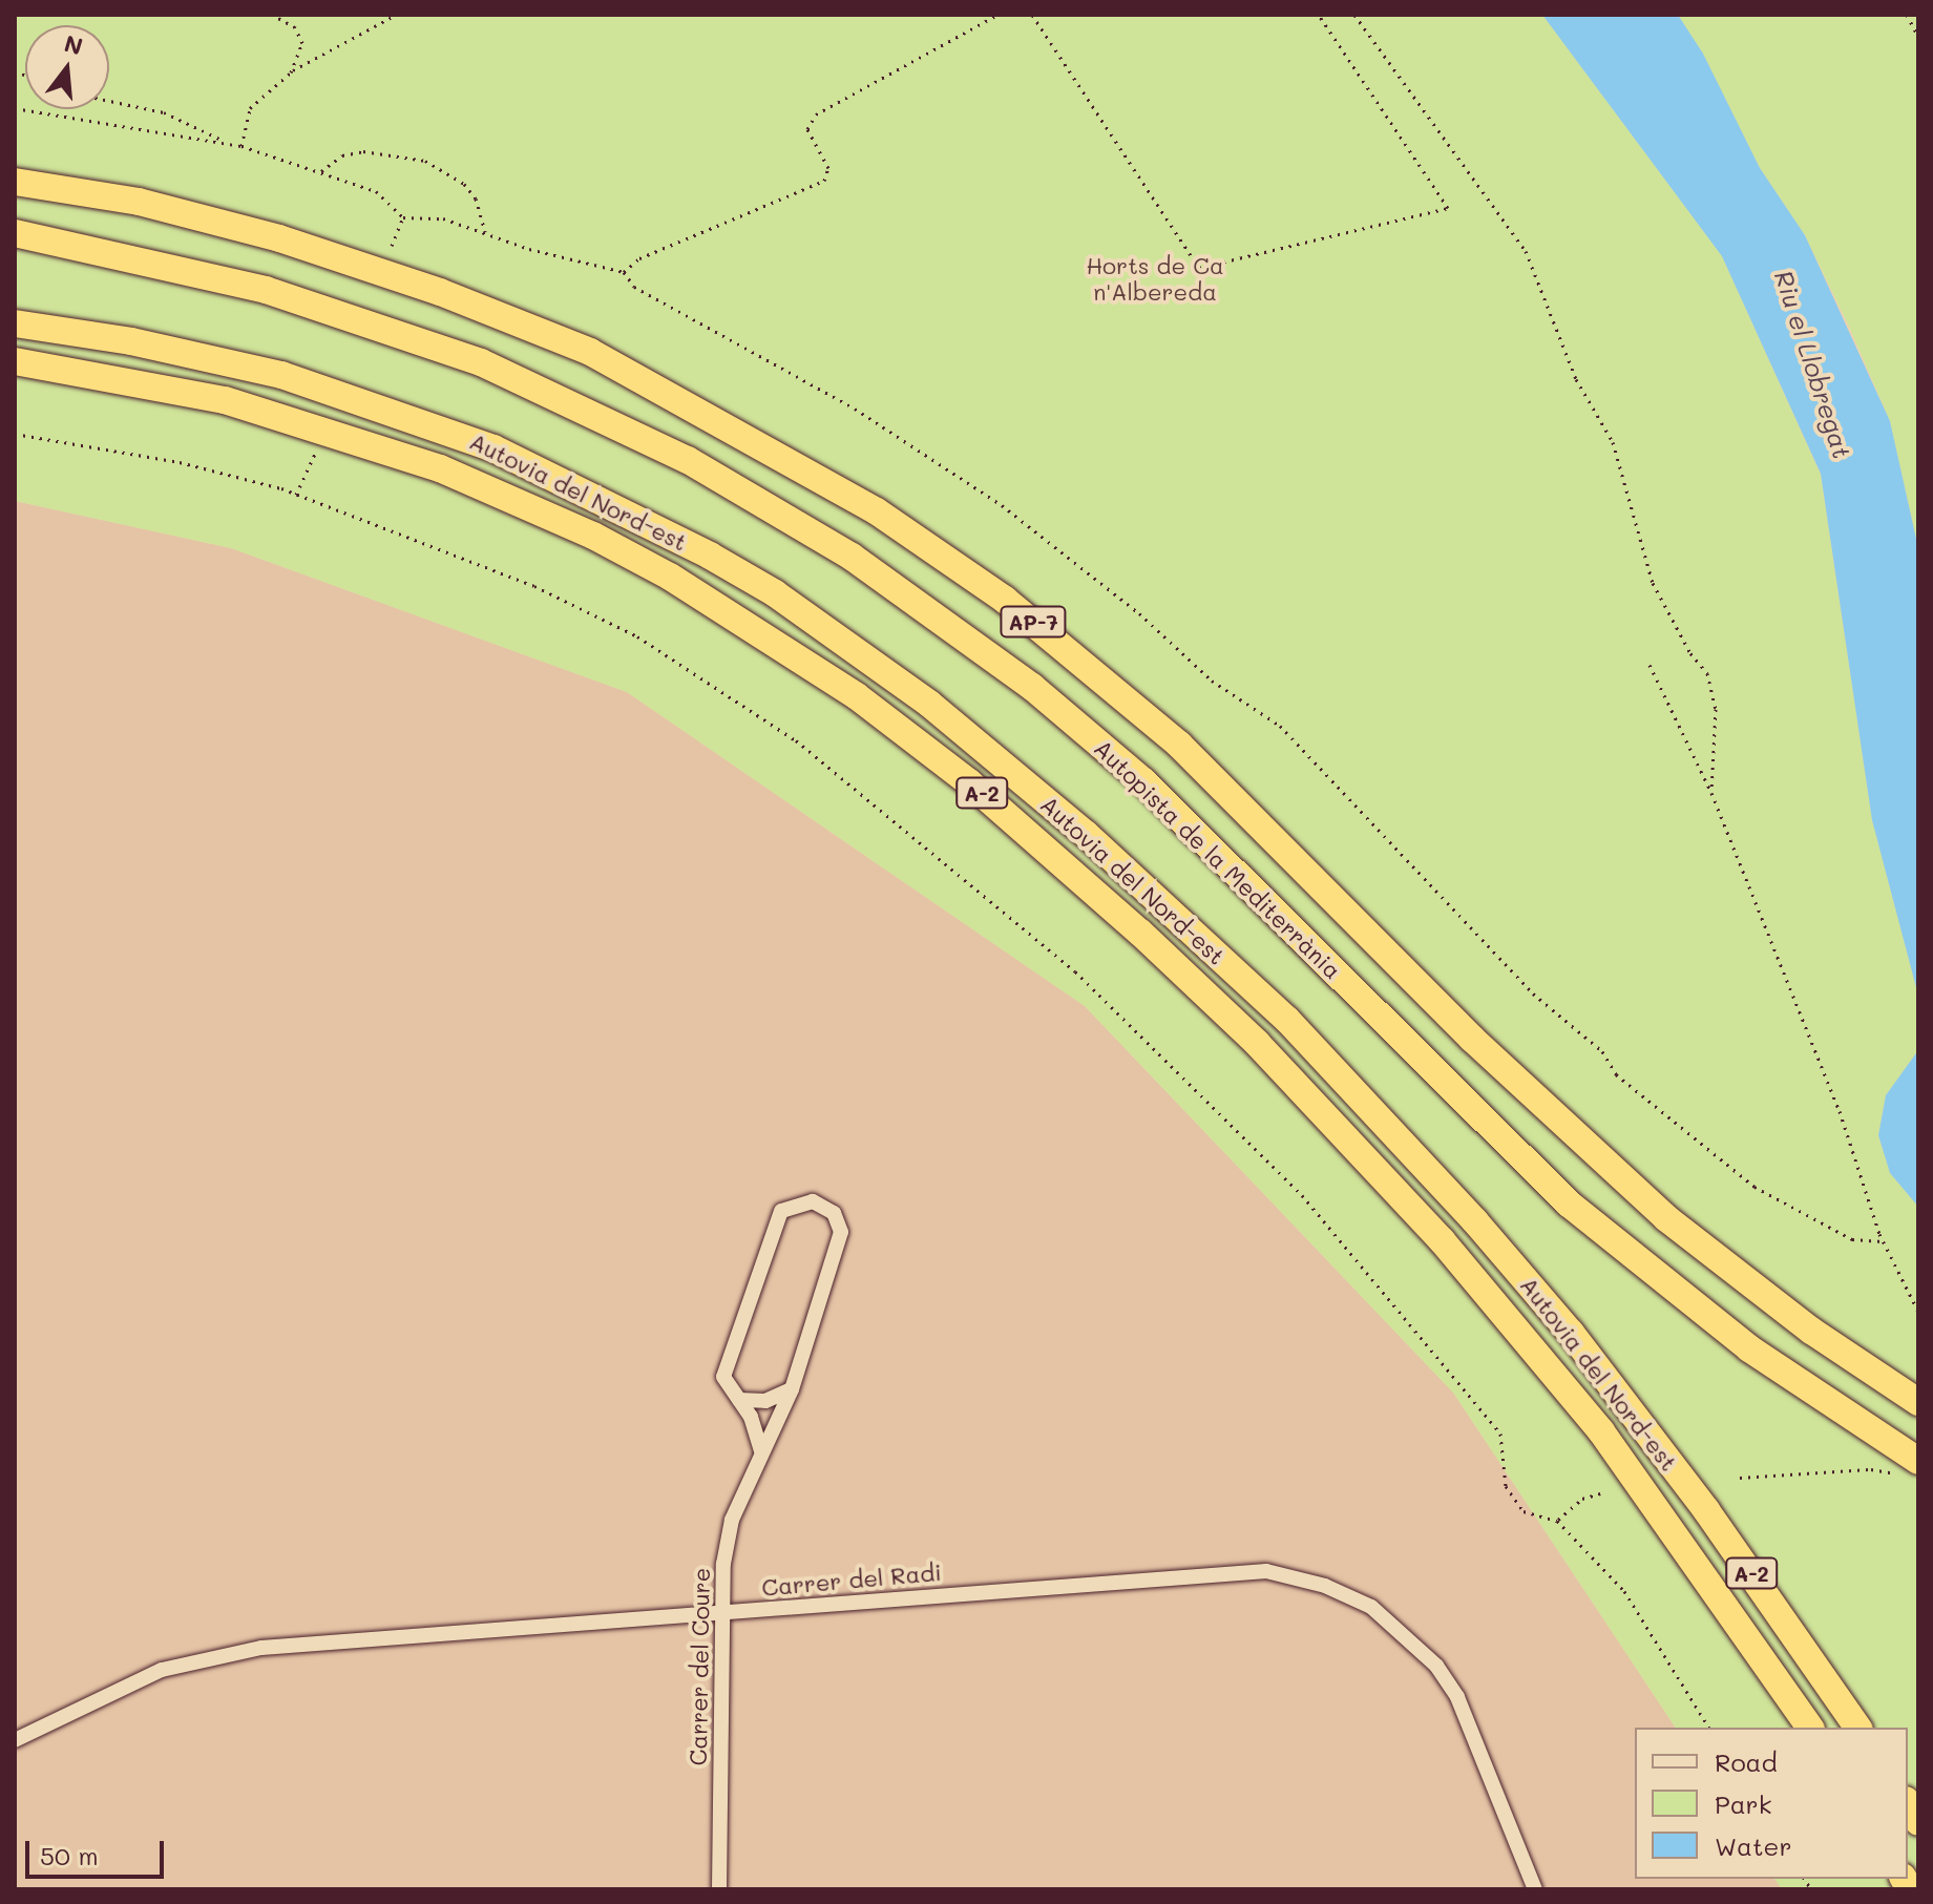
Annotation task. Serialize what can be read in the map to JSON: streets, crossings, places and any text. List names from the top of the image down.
{
  "streets": {
    "highway": [
      "Autovia del Nord-est",
      "AP-7",
      "A-2",
      "Autopista de la Mediterrània"
    ],
    "street": ["Carrer del Radi", "Carrer del Coure"]
  },
  "crossings": [
    ["Carrer del Radi", "Carrer del Coure"]
  ],
  "water": ["Riu el Llobregat"],
  "parks": ["Horts de Ca n'Albereda"],
  "legend": ["Road", "Park", "Water"],
  "scale_bar": "50 m",
  "north": "top"
}
